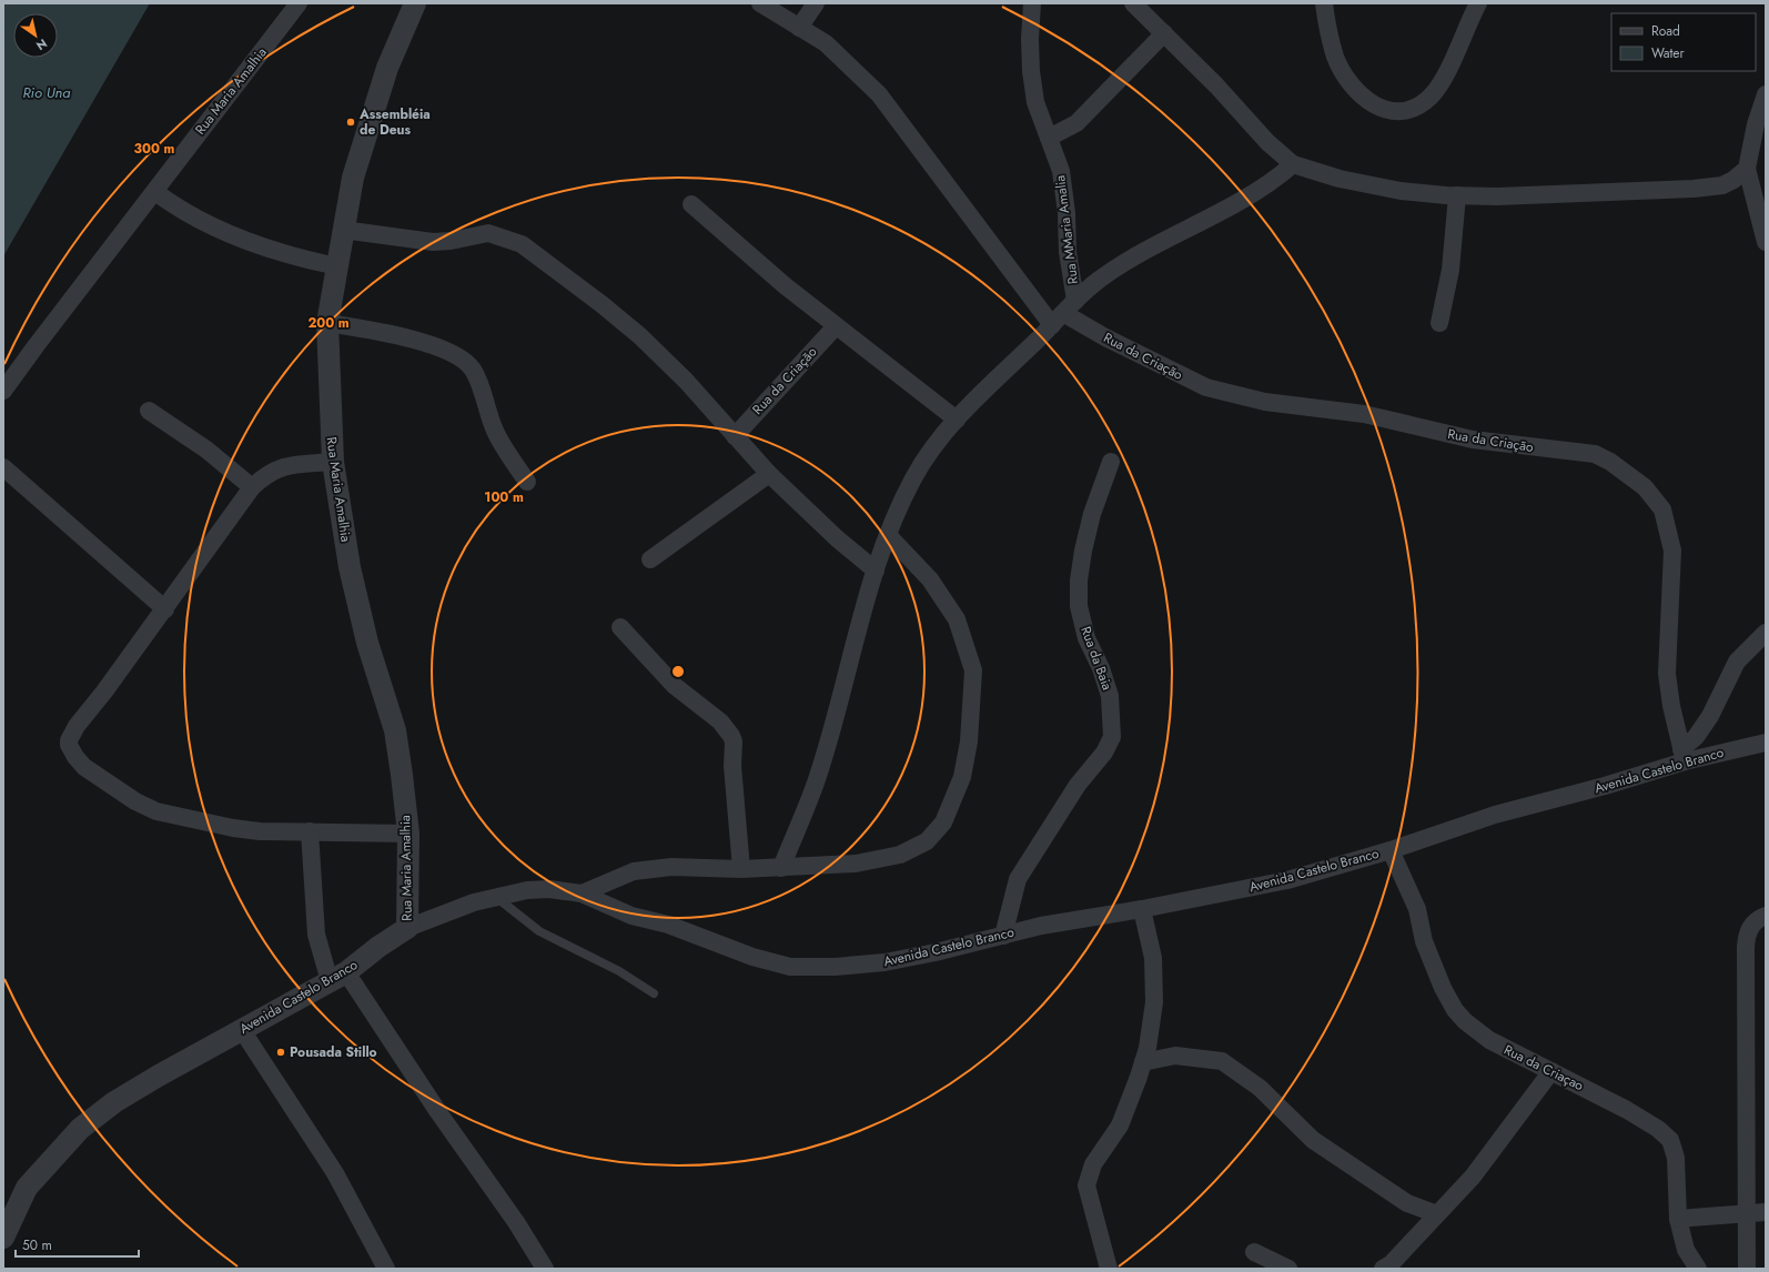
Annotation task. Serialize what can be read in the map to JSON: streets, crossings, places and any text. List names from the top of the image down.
{
  "streets": {
    "street": [
      "Rua Maria Amalhia",
      "Rua MMaria Amalia",
      "Rua da Criação",
      "Rua da Baia",
      "Avenida Castelo Branco",
      "Rua da Criaçao"
    ]
  },
  "crossings": [
    ["Rua Maria Amalhia", "Avenida Castelo Branco"],
    ["Rua MMaria Amalia", "Rua da Criação"],
    ["Rua da Criação", "Avenida Castelo Branco"],
    ["Rua da Baia", "Avenida Castelo Branco"],
    ["Avenida Castelo Branco", "Rua da Criaçao"]
  ],
  "water": ["Rio Una"],
  "places": ["Assembléia de Deus", "Pousada Stillo"],
  "legend": ["Road", "Water"],
  "scale_bar": "50 m",
  "north": "bottom right",
  "rings": ["300 m", "200 m", "100 m"]
}
